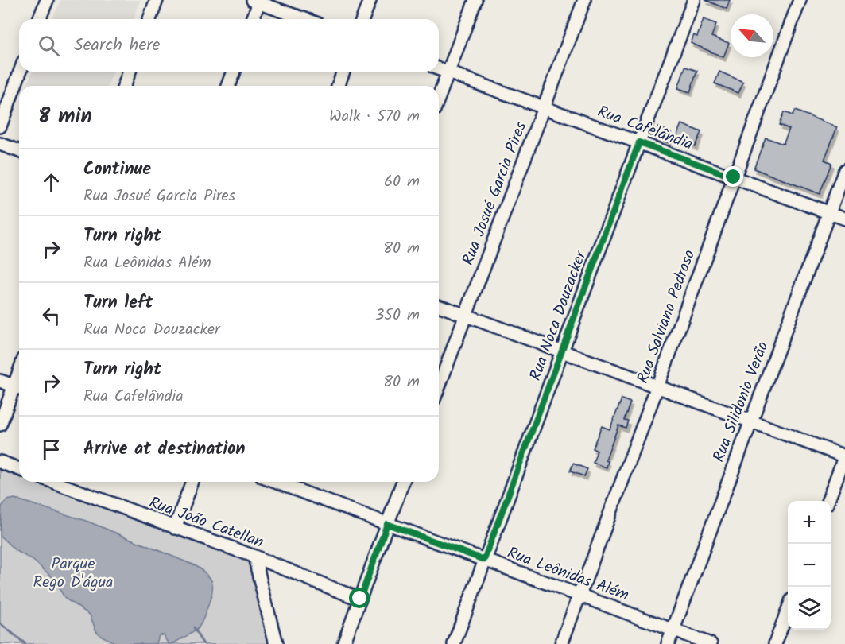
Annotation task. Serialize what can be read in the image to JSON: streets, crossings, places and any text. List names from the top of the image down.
{
  "streets": {
    "street": [
      "Rua Cafelândia",
      "Rua Josué Garcia Pires",
      "Rua Noca Dauzacker",
      "Rua Salviano Pedroso",
      "Rua Silidonio Verão",
      "Rua João Catellan",
      "Rua Leônidas Além"
    ]
  },
  "crossings": [
    ["Rua Cafelândia", "Rua Josué Garcia Pires"],
    ["Rua Cafelândia", "Rua Noca Dauzacker"],
    ["Rua Cafelândia", "Rua Salviano Pedroso"],
    ["Rua Cafelândia", "Rua Silidonio Verão"],
    ["Rua Noca Dauzacker", "Rua Leônidas Além"],
    ["Rua Salviano Pedroso", "Rua Leônidas Além"],
    ["Rua Silidonio Verão", "Rua Leônidas Além"]
  ],
  "parks": ["Parque Rego D'água"],
  "north": "top left",
  "page": {
    "search": "Search here",
    "heading": ["8 min", "Walk · 570 m"],
    "list": [
      ["Continue", "Rua Josué Garcia Pires", "60 m"],
      ["Turn right", "Rua Leônidas Além", "80 m"],
      ["Turn left", "Rua Noca Dauzacker", "350 m"],
      ["Turn right", "Rua Cafelândia", "80 m"],
      "Arrive at destination"
    ],
    "map_buttons": ["+", "−"]
  }
}
